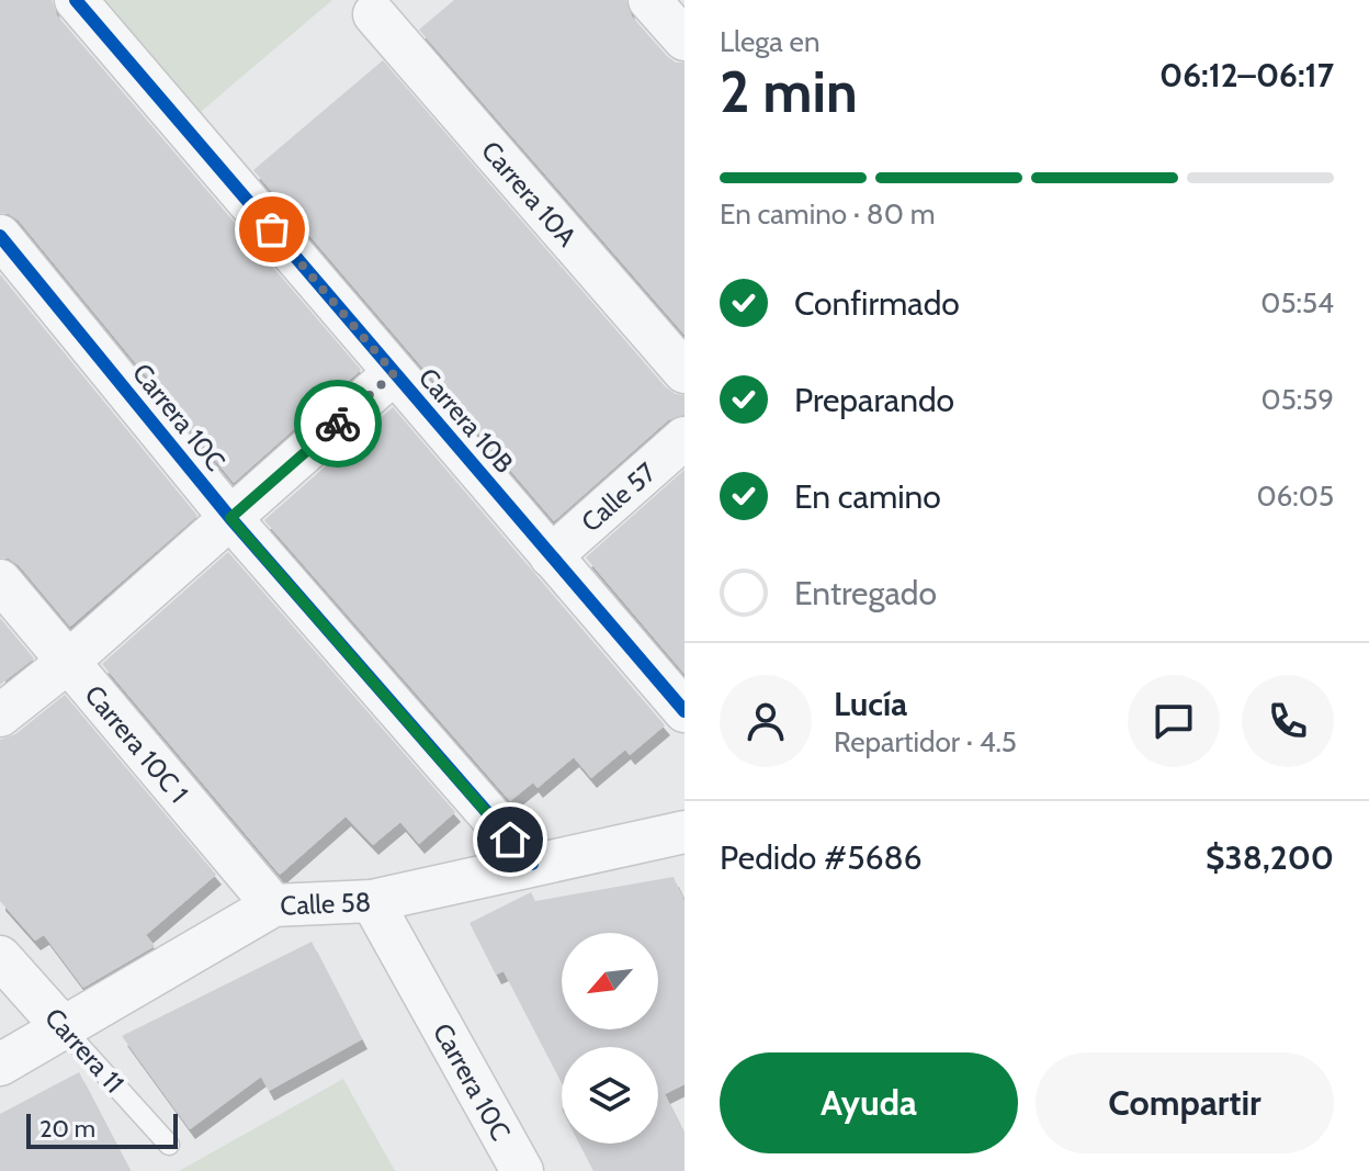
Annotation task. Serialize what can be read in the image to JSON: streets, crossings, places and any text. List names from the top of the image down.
{
  "streets": {
    "street": [
      "Carrera 10A",
      "Carrera 10C",
      "Carrera 10B",
      "Calle 57",
      "Carrera 10C 1",
      "Calle 58",
      "Carrera 11"
    ]
  },
  "crossings": [
    ["Carrera 10C", "Calle 58"],
    ["Carrera 10B", "Calle 57"],
    ["Carrera 10C 1", "Calle 58"],
    ["Calle 58", "Carrera 11"]
  ],
  "scale_bar": "20 m",
  "north": "bottom left",
  "page": {
    "heading": ["2 min", "Llega en", "06:12–06:17"],
    "panel": [
      "Lucía",
      "Repartidor · 4.5",
      "Pedido #5686",
      "$38,200"
    ],
    "bar": "En camino · 80 m",
    "list": [
      ["Confirmado", "05:54"],
      ["Preparando", "05:59"],
      ["En camino", "06:05"],
      "Entregado"
    ],
    "buttons": ["Ayuda", "Compartir"],
    "scale": "20 m"
  }
}
